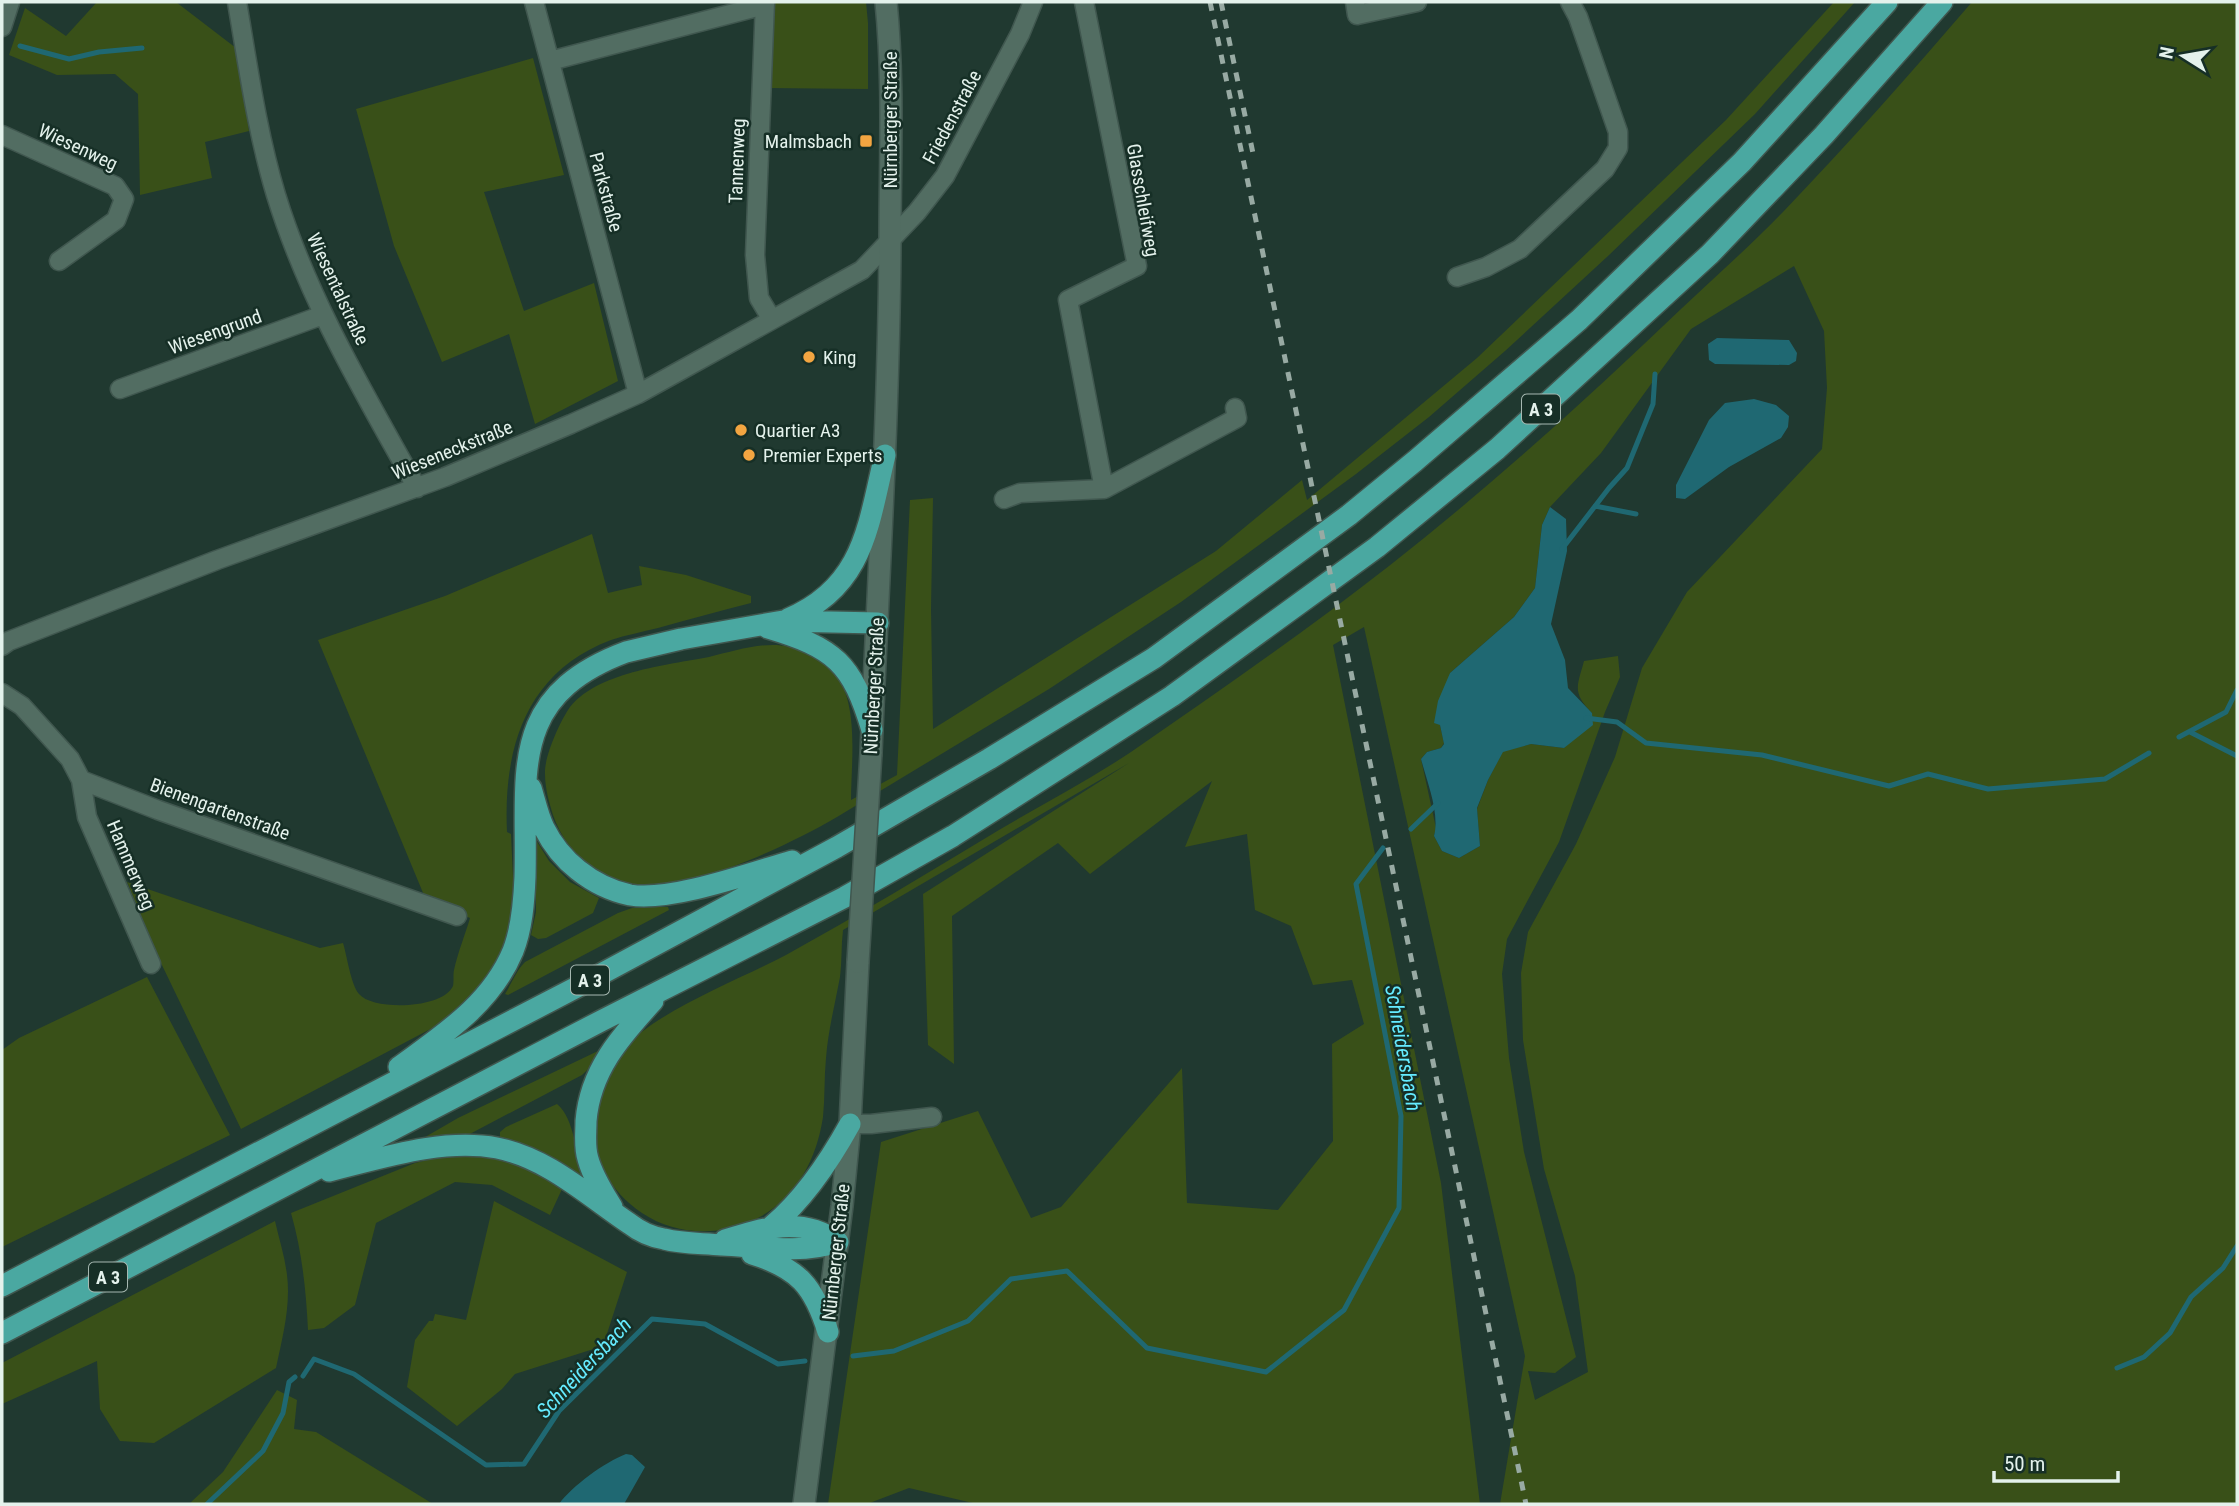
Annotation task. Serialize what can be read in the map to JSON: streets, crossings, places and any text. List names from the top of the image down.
{
  "streets": {
    "highway": ["A 3"],
    "main road": ["Nürnberger Straße"],
    "street": [
      "Friedenstraße",
      "Wiesenweg",
      "Tannenweg",
      "Parkstraße",
      "Glasschleifweg",
      "Wiesentalstraße",
      "Wiesengrund",
      "Wieseneckstraße",
      "Bienengartenstraße",
      "Hammerweg"
    ]
  },
  "crossings": [
    ["Friedenstraße", "Nürnberger Straße"],
    ["Friedenstraße", "Wieseneckstraße"],
    ["Nürnberger Straße", "Wieseneckstraße"],
    ["Tannenweg", "Wieseneckstraße"],
    ["Parkstraße", "Wieseneckstraße"],
    ["Wiesentalstraße", "Wiesengrund"],
    ["Wiesentalstraße", "Wieseneckstraße"],
    ["Bienengartenstraße", "Hammerweg"]
  ],
  "water": ["Schneidersbach"],
  "places": {
    "transit": ["Malmsbach"],
    "other": ["King", "Quartier A3", "Premier Experts"]
  },
  "scale_bar": "50 m",
  "north": "left"
}
